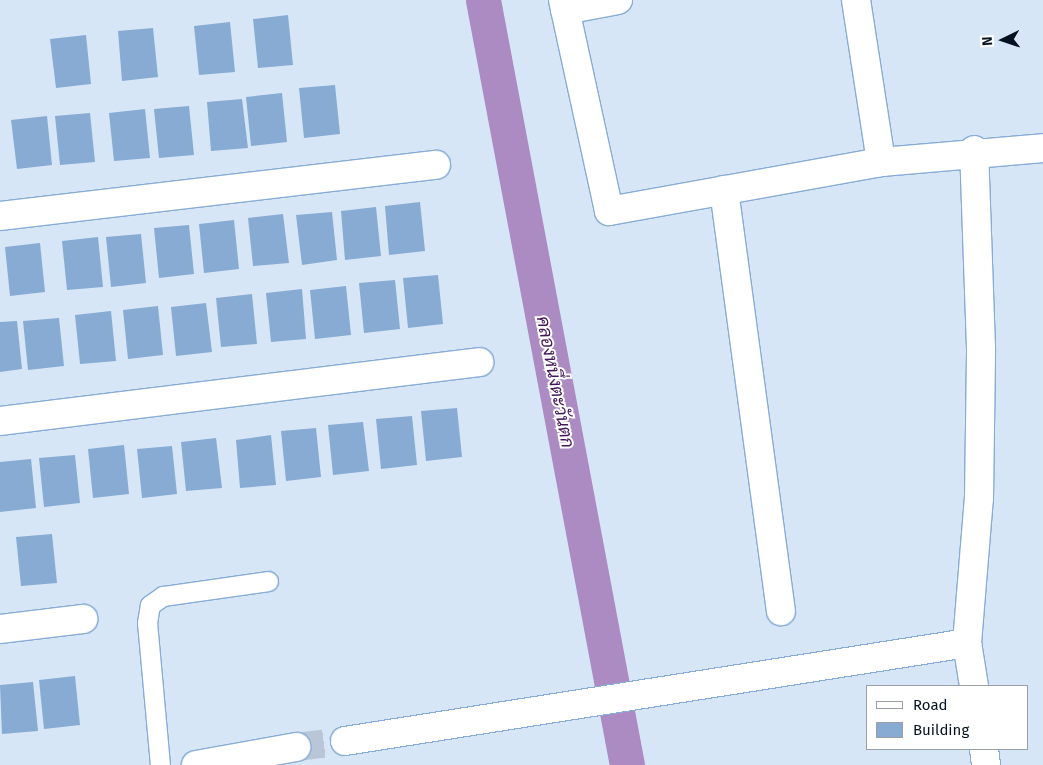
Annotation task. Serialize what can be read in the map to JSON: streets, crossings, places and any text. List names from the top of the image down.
{
  "water": ["คลองหนึ่งตะวันตก"],
  "legend": ["Road", "Building"],
  "north": "left"
}
